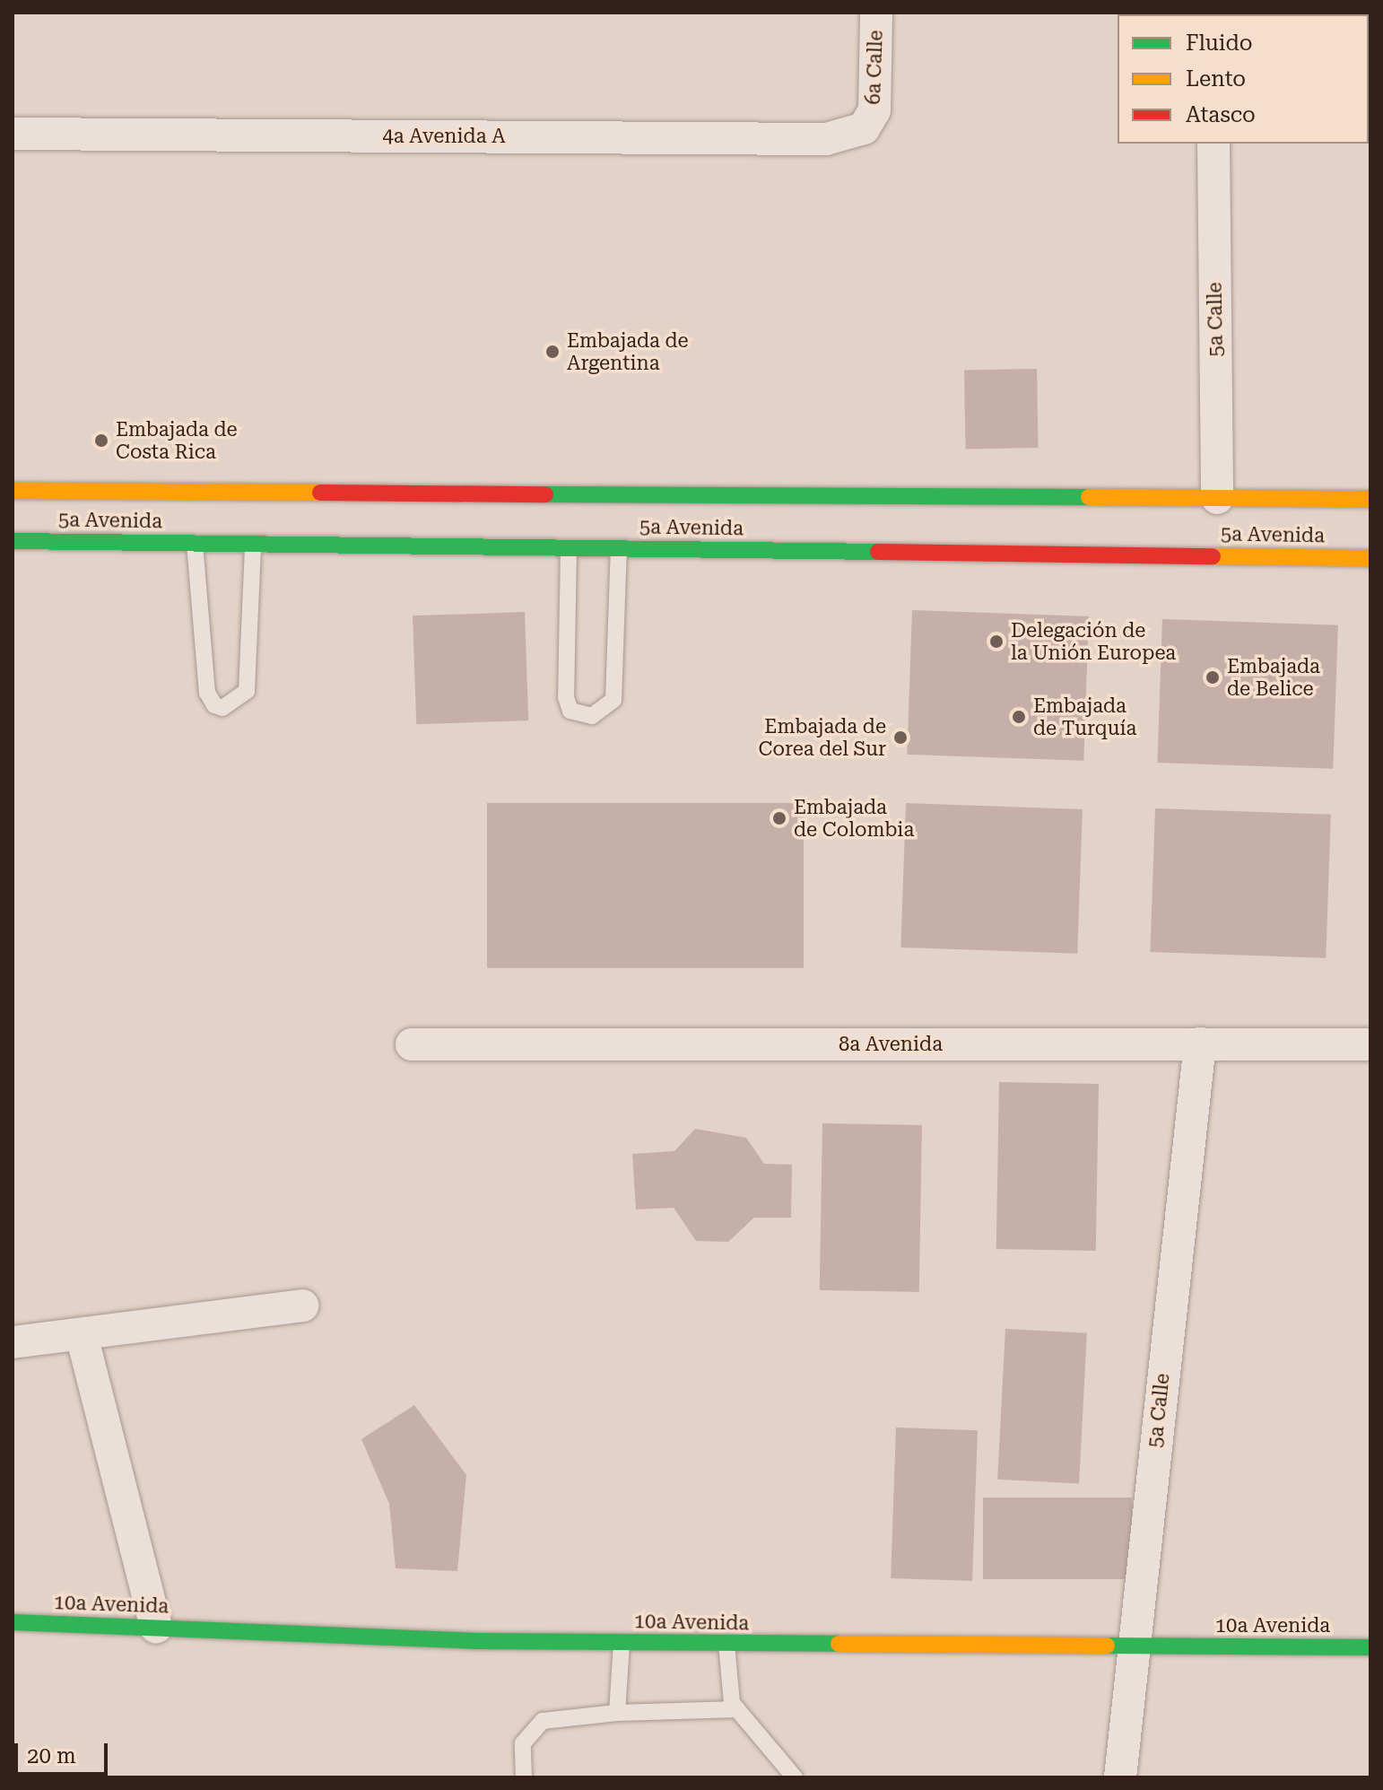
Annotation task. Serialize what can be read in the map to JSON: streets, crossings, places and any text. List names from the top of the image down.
{
  "streets": {
    "street": [
      "6a Calle",
      "4a Avenida A",
      "5a Calle",
      "5a Avenida",
      "8a Avenida",
      "10a Avenida"
    ]
  },
  "crossings": [
    ["6a Calle", "4a Avenida A"],
    ["5a Calle", "5a Avenida"],
    ["5a Calle", "8a Avenida"],
    ["5a Calle", "10a Avenida"]
  ],
  "places": [
    "Embajada de Argentina",
    "Embajada de Costa Rica",
    "Delegación de la Unión Europea",
    "Embajada de Belice",
    "Embajada de Turquía",
    "Embajada de Corea del Sur",
    "Embajada de Colombia"
  ],
  "legend": ["Fluido", "Lento", "Atasco"],
  "scale_bar": "20 m"
}
